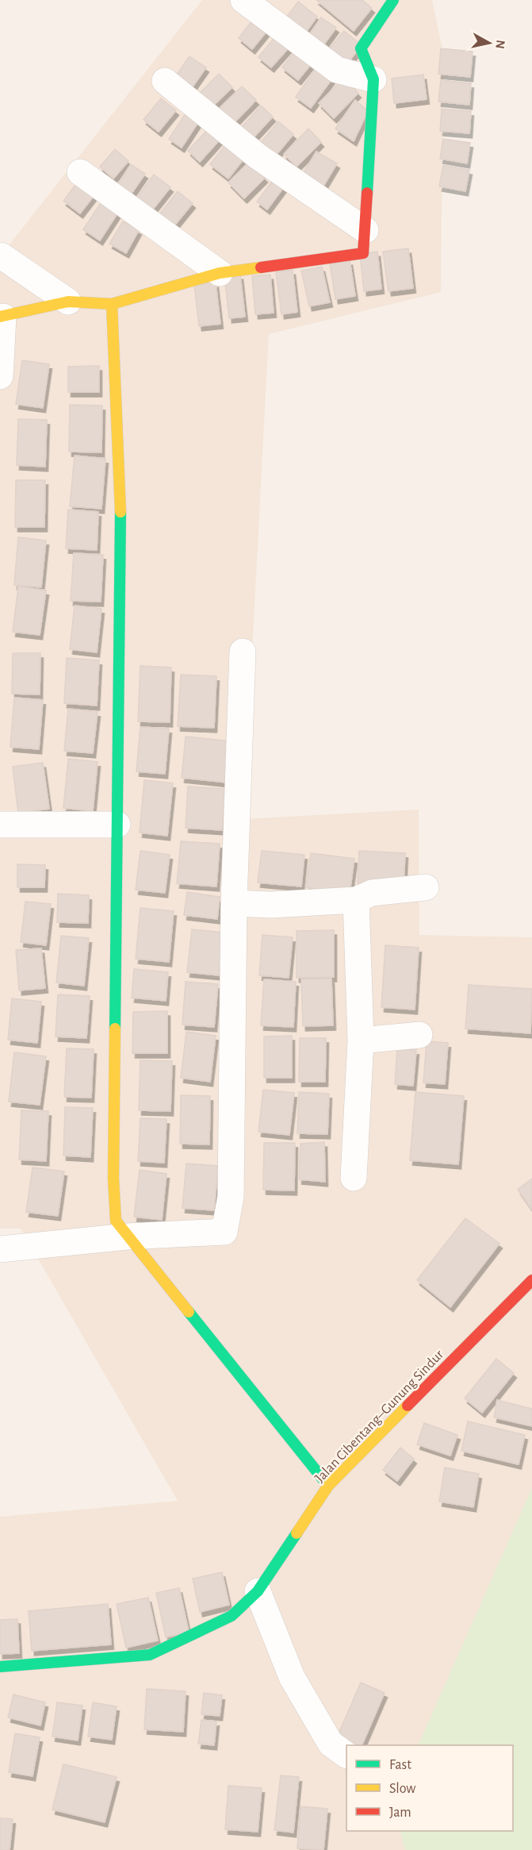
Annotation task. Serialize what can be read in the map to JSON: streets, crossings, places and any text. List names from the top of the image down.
{
  "streets": {
    "street": ["Jalan Cibentang–Gunung Sindur"]
  },
  "legend": ["Fast", "Slow", "Jam"],
  "north": "right"
}
